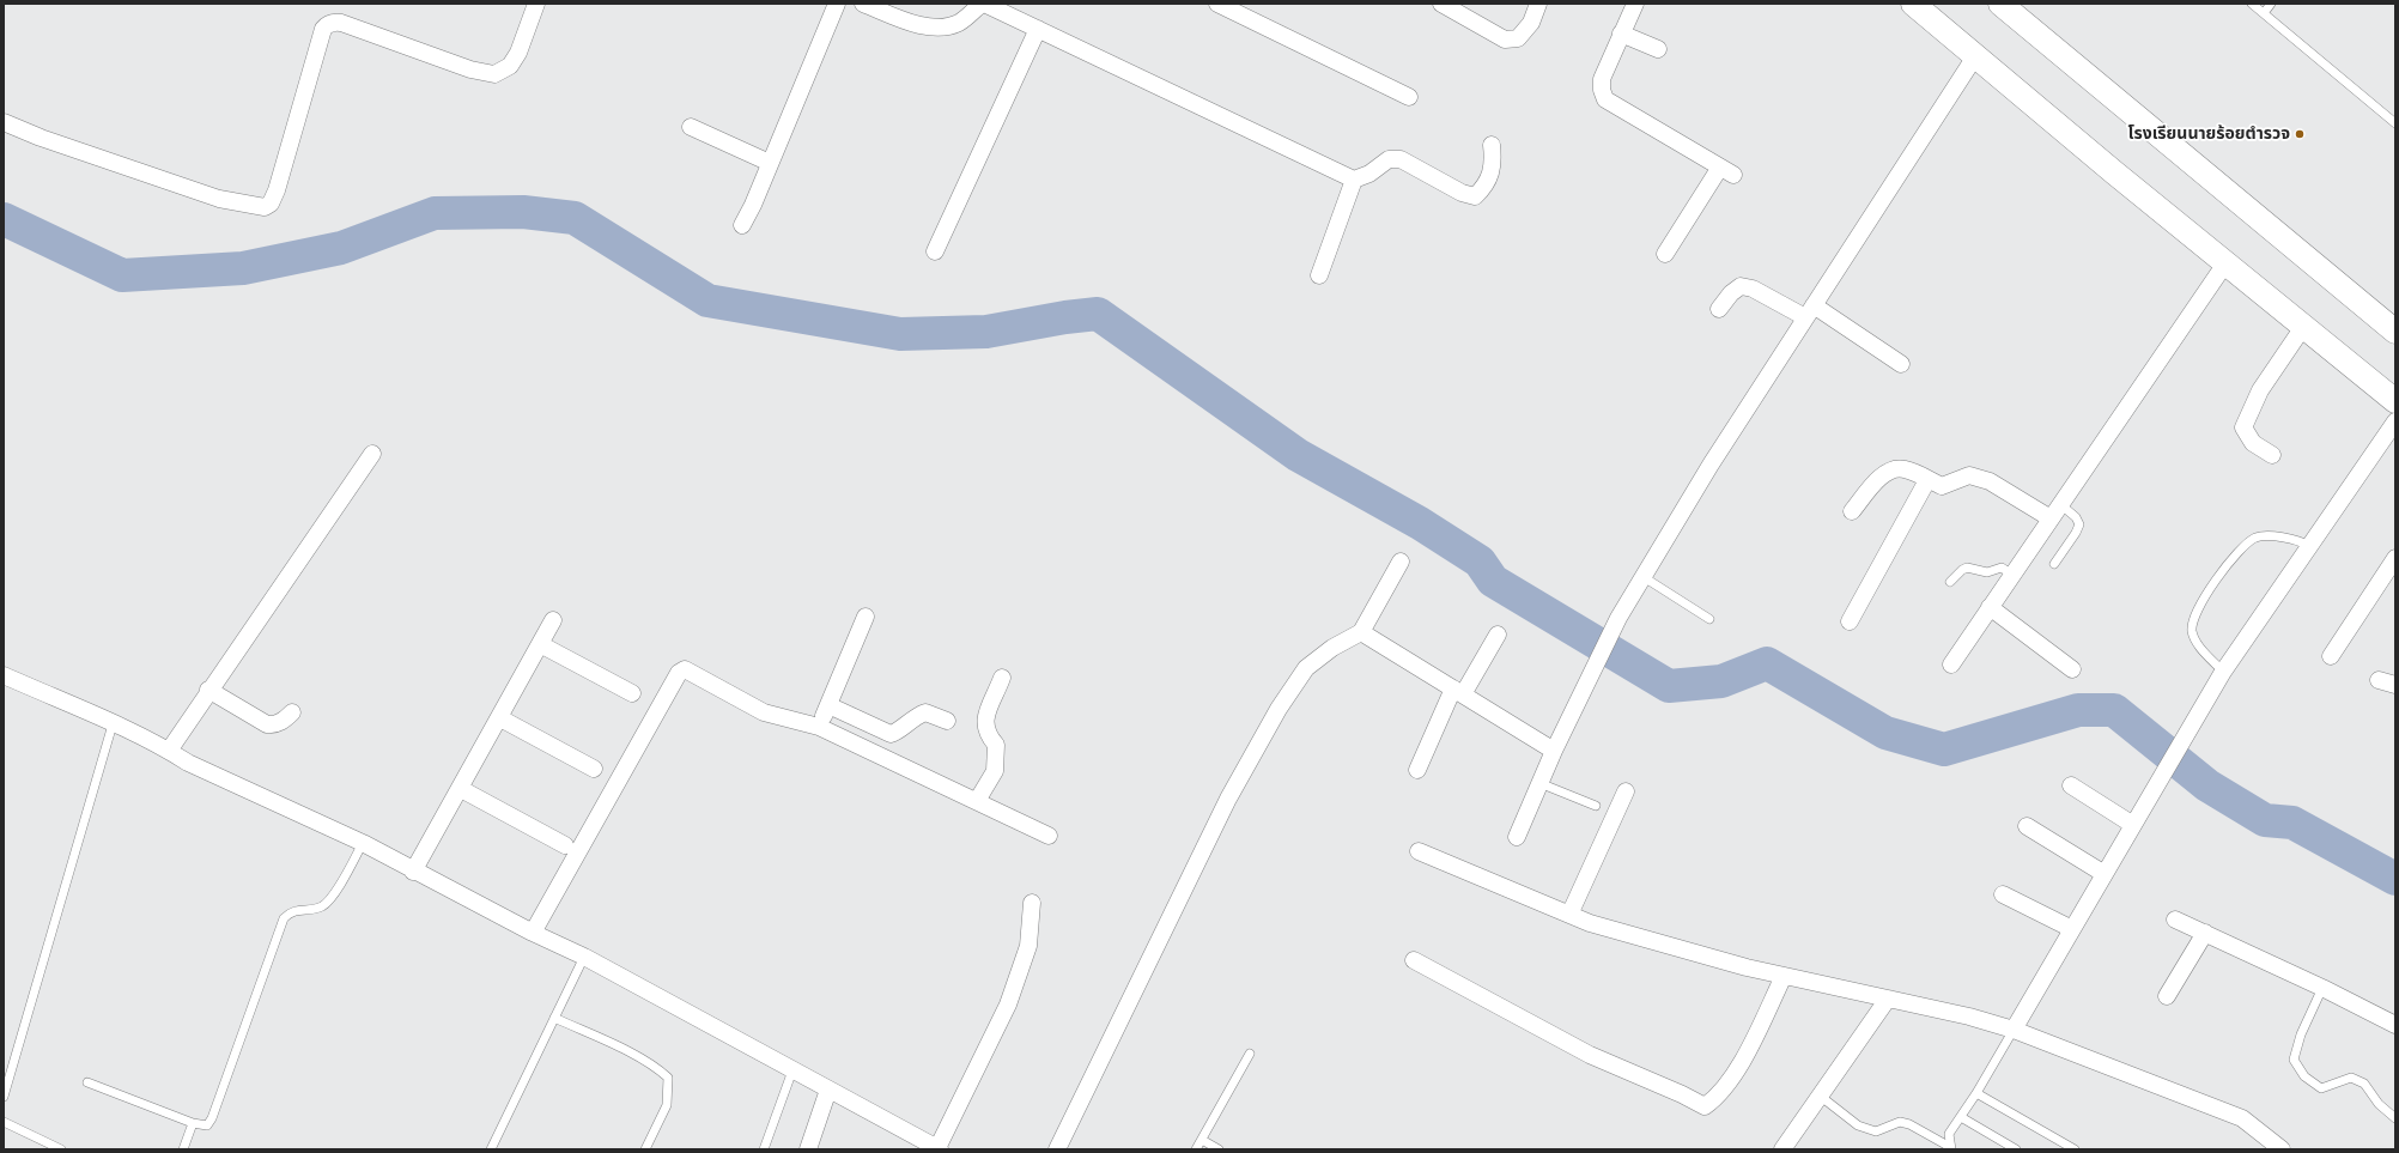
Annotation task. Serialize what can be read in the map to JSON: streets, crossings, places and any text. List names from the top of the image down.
{
  "places": ["โรงเรียนนายร้อยตำรวจ"]
}
